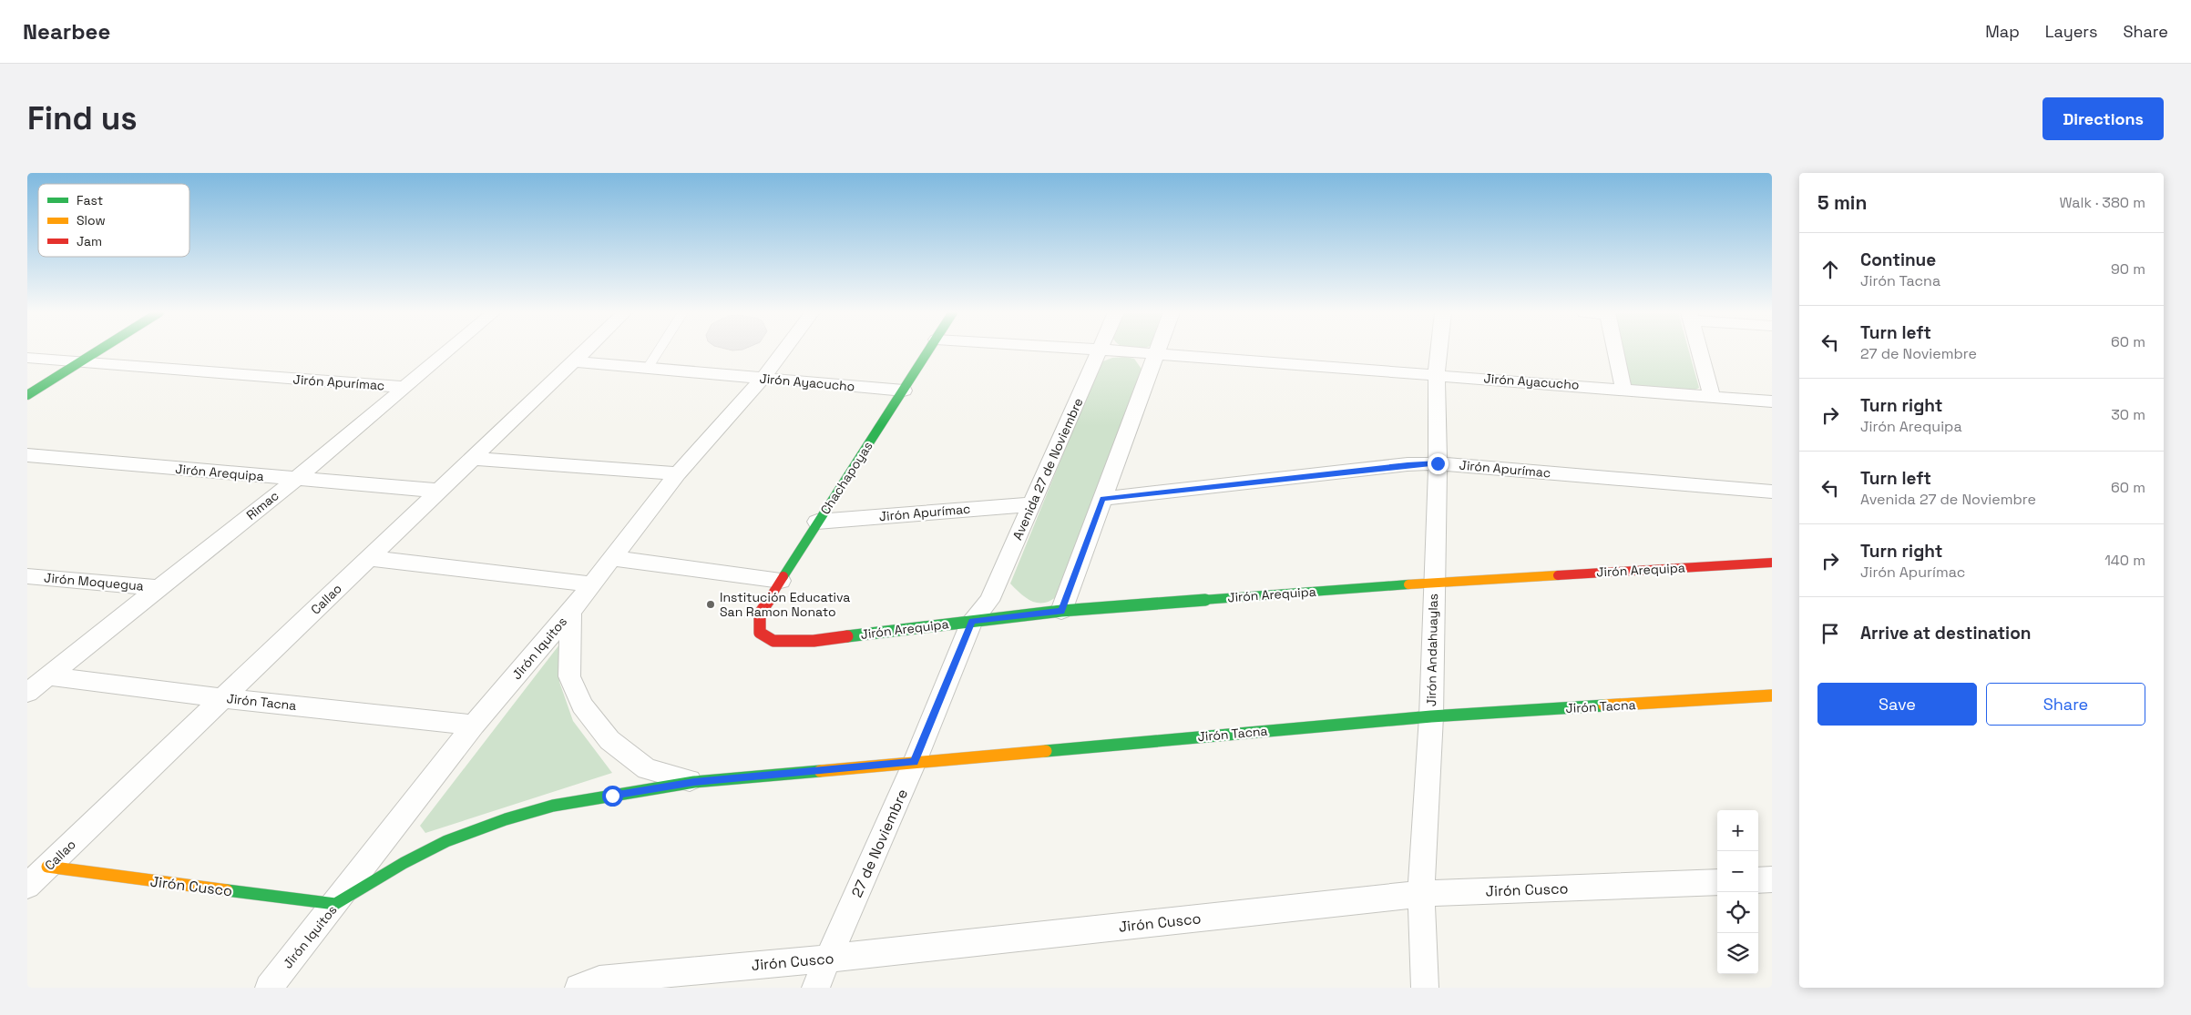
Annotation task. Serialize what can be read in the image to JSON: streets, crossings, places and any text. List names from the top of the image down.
{
  "streets": {
    "street": [
      "Jirón Ayacucho",
      "Jirón Apurímac",
      "Avenida 27 de Noviembre",
      "Jirón Arequipa",
      "Chachapoyas",
      "Rimac",
      "Jirón Moquegua",
      "Callao",
      "Jirón Iquitos",
      "Jirón Andahuaylas",
      "Jirón Tacna",
      "27 de Noviembre",
      "Jirón Cusco"
    ]
  },
  "crossings": [
    ["Jirón Ayacucho", "Chachapoyas"],
    ["Jirón Ayacucho", "Callao"],
    ["Jirón Ayacucho", "Jirón Iquitos"],
    ["Jirón Ayacucho", "Jirón Andahuaylas"],
    ["Jirón Apurímac", "Avenida 27 de Noviembre"],
    ["Jirón Apurímac", "Chachapoyas"],
    ["Jirón Apurímac", "Rimac"],
    ["Jirón Apurímac", "Jirón Andahuaylas"],
    ["Avenida 27 de Noviembre", "Jirón Arequipa"],
    ["Avenida 27 de Noviembre", "27 de Noviembre"],
    ["Jirón Arequipa", "Chachapoyas"],
    ["Jirón Arequipa", "Rimac"],
    ["Jirón Arequipa", "Callao"],
    ["Jirón Arequipa", "Jirón Andahuaylas"],
    ["Jirón Arequipa", "27 de Noviembre"],
    ["Rimac", "Jirón Moquegua"],
    ["Rimac", "Jirón Tacna"],
    ["Callao", "Jirón Tacna"],
    ["Callao", "Jirón Cusco"],
    ["Jirón Iquitos", "Jirón Tacna"],
    ["Jirón Iquitos", "Jirón Cusco"],
    ["Jirón Andahuaylas", "Jirón Tacna"],
    ["Jirón Andahuaylas", "Jirón Cusco"],
    ["Jirón Tacna", "27 de Noviembre"],
    ["Jirón Tacna", "Jirón Cusco"],
    ["27 de Noviembre", "Jirón Cusco"]
  ],
  "places": ["Institución Educativa San Ramon Nonato"],
  "legend": ["Fast", "Slow", "Jam"],
  "page": {
    "header": "Nearbee",
    "nav": ["Map", "Layers", "Share"],
    "buttons": [
      "Directions",
      ["Save", "Share"]
    ],
    "title": "Find us",
    "heading": ["5 min", "Walk · 380 m"],
    "list": [
      ["Continue", "Jirón Tacna", "90 m"],
      ["Turn left", "27 de Noviembre", "60 m"],
      ["Turn right", "Jirón Arequipa", "30 m"],
      ["Turn left", "Avenida 27 de Noviembre", "60 m"],
      ["Turn right", "Jirón Apurímac", "140 m"],
      "Arrive at destination"
    ],
    "map_buttons": ["+", "−"]
  }
}
